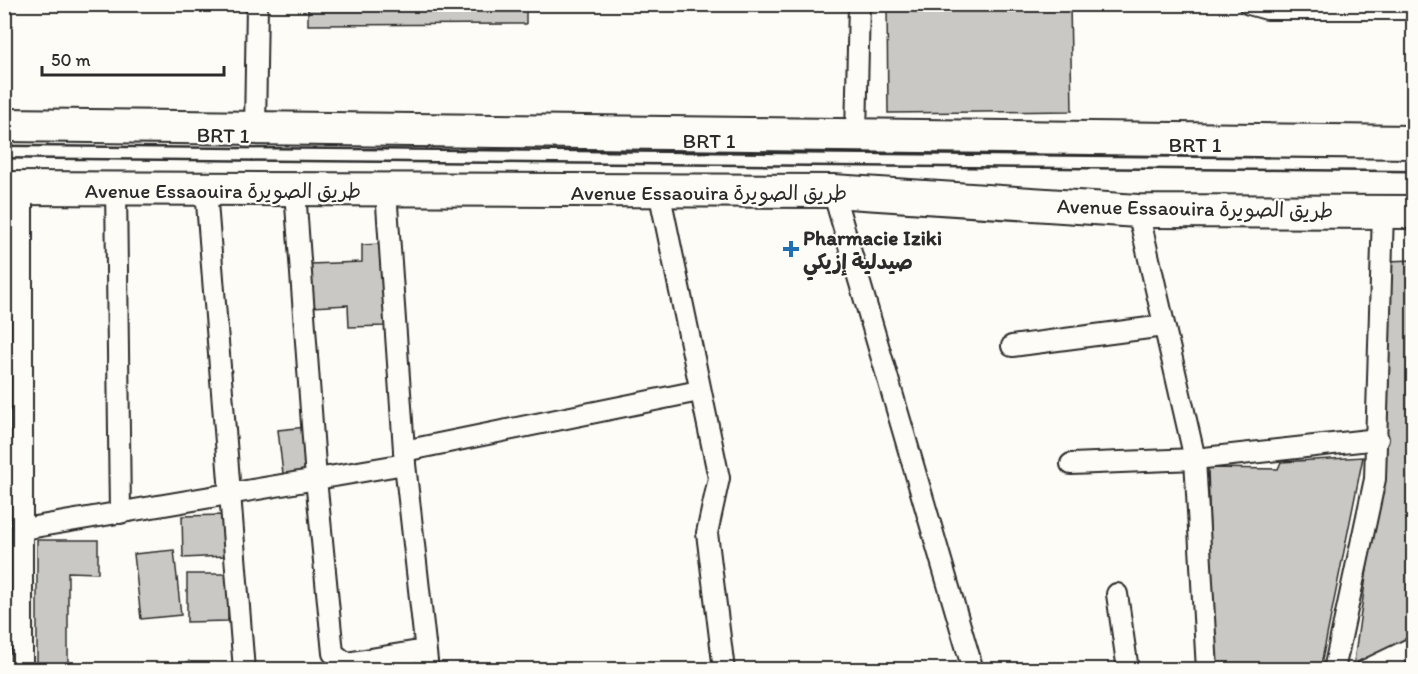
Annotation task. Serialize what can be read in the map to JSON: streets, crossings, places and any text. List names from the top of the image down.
{
  "streets": {
    "main road": ["Avenue Essaouira طريق الصويرة"],
    "lane": ["BRT 1"]
  },
  "places": {
    "health": ["Pharmacie Iziki صيدلية إزيكي"]
  },
  "scale_bar": "50 m"
}
